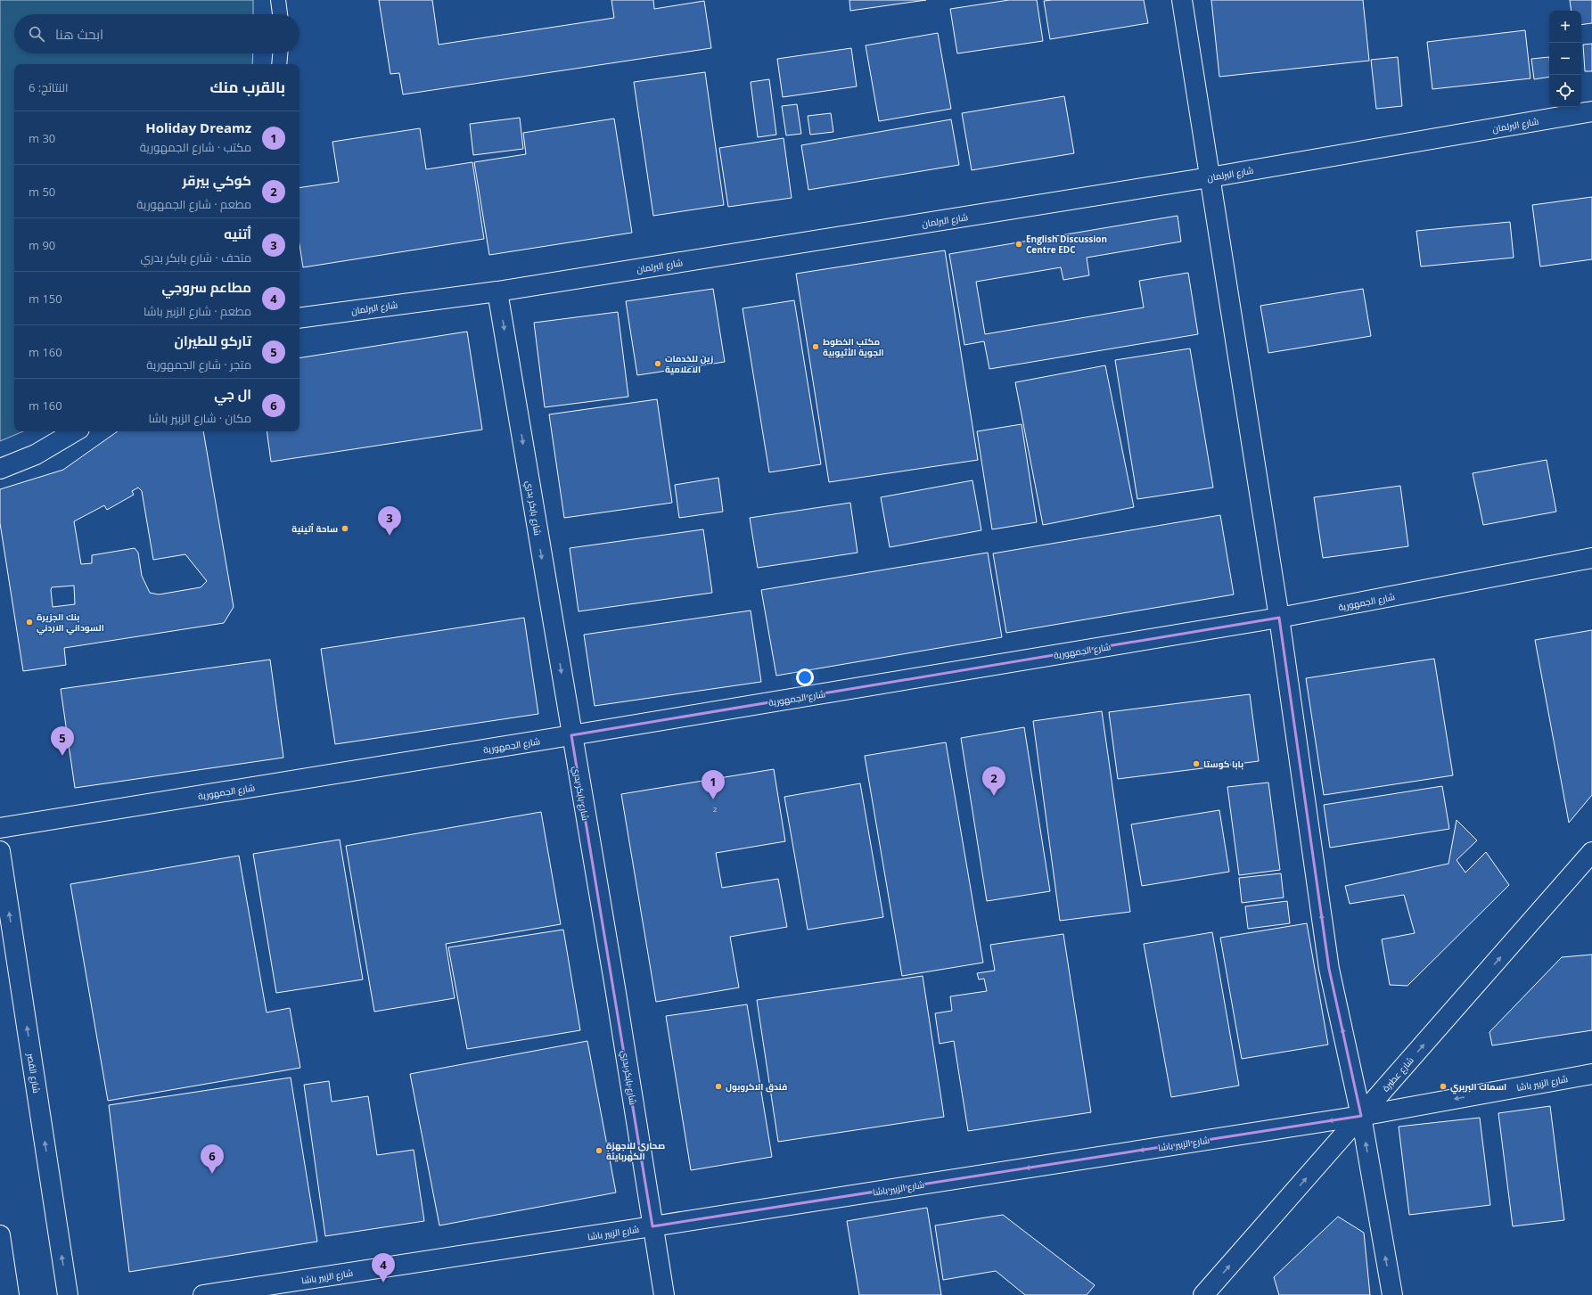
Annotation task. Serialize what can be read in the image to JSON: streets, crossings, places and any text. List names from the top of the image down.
{
  "streets": {
    "street": [
      "شارع البرلمان",
      "شارع بابكر بدري",
      "شارع الجمهورية",
      "شارع القصر",
      "شارع عطبرة",
      "شارع الزبير باشا"
    ]
  },
  "crossings": [
    ["شارع البرلمان", "شارع بابكر بدري"],
    ["شارع بابكر بدري", "شارع الجمهورية"],
    ["شارع بابكر بدري", "شارع الزبير باشا"],
    ["شارع عطبرة", "شارع الزبير باشا"]
  ],
  "one_way": [
    "شارع بابكر بدري",
    "شارع القصر",
    "شارع عطبرة",
    "شارع الزبير باشا"
  ],
  "places": [
    "English Discussion Centre EDC",
    "مكتب الخطوط الجوية الأثيوبية",
    "زين للخدمات الاعلامية",
    "ساحة أتينية",
    "بنك الجزيرة السوداني الاردني",
    "بابا كوستا",
    "فندق الاكروبول",
    "اسماك البربري",
    "صحاري للاجهزة الكهربايئة"
  ],
  "house_numbers": ["2"],
  "page": {
    "map_buttons": ["+", "−"],
    "search": "ابحث هنا",
    "heading": ["بالقرب منك", "النتائج: 6"],
    "list": [
      {
        "mark": "1",
        "name": "Holiday Dreamz",
        "note": "مكتب · شارع الجمهورية",
        "value": "30 m"
      },
      {
        "mark": "2",
        "name": "كوكي بيرقر",
        "note": "مطعم · شارع الجمهورية",
        "value": "50 m"
      },
      {
        "mark": "3",
        "name": "أتنيه",
        "note": "متحف · شارع بابكر بدري",
        "value": "90 m"
      },
      {
        "mark": "4",
        "name": "مطاعم سروجي",
        "note": "مطعم · شارع الزبير باشا",
        "value": "150 m"
      },
      {
        "mark": "5",
        "name": "تاركو للطيران",
        "note": "متجر · شارع الجمهورية",
        "value": "160 m"
      },
      {
        "mark": "6",
        "name": "ال جي",
        "note": "مكان · شارع الزبير باشا",
        "value": "160 m"
      }
    ],
    "pins": [
      "3",
      "5",
      "2",
      "1",
      "6",
      "4"
    ]
  }
}
